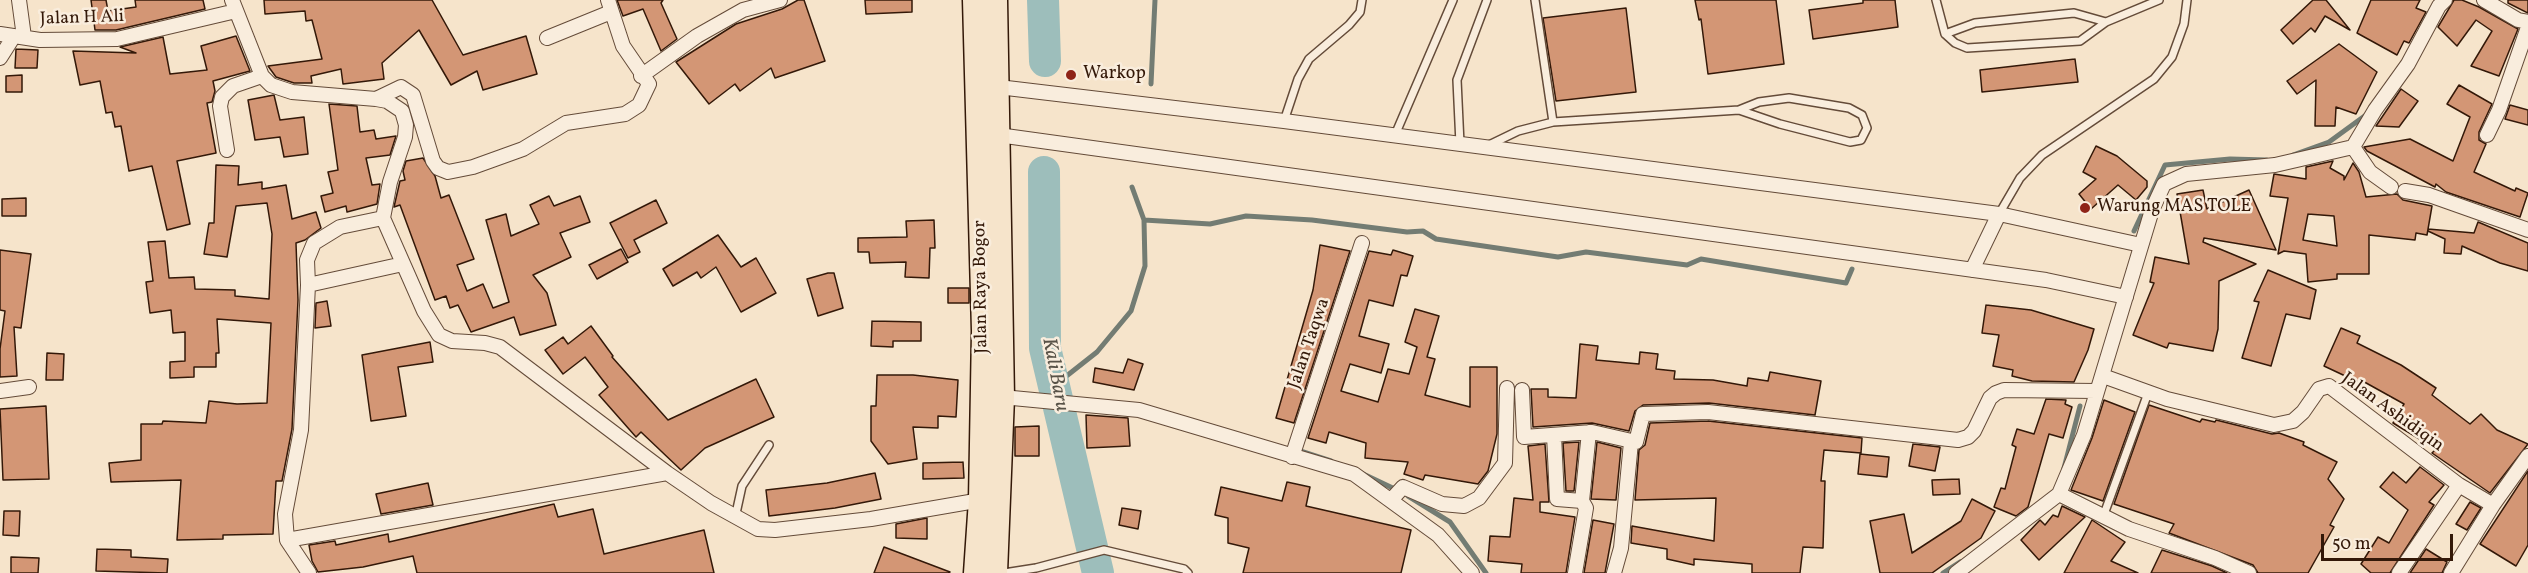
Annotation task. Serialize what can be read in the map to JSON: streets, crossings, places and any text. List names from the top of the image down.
{
  "streets": {
    "highway": ["Jalan Raya Bogor"],
    "street": ["Jalan H Ali", "Jalan Taqwa", "Jalan Ashidiqin"]
  },
  "water": ["Kali Baru"],
  "places": ["Warkop", "Warung MAS TOLE"],
  "scale_bar": "50 m"
}
